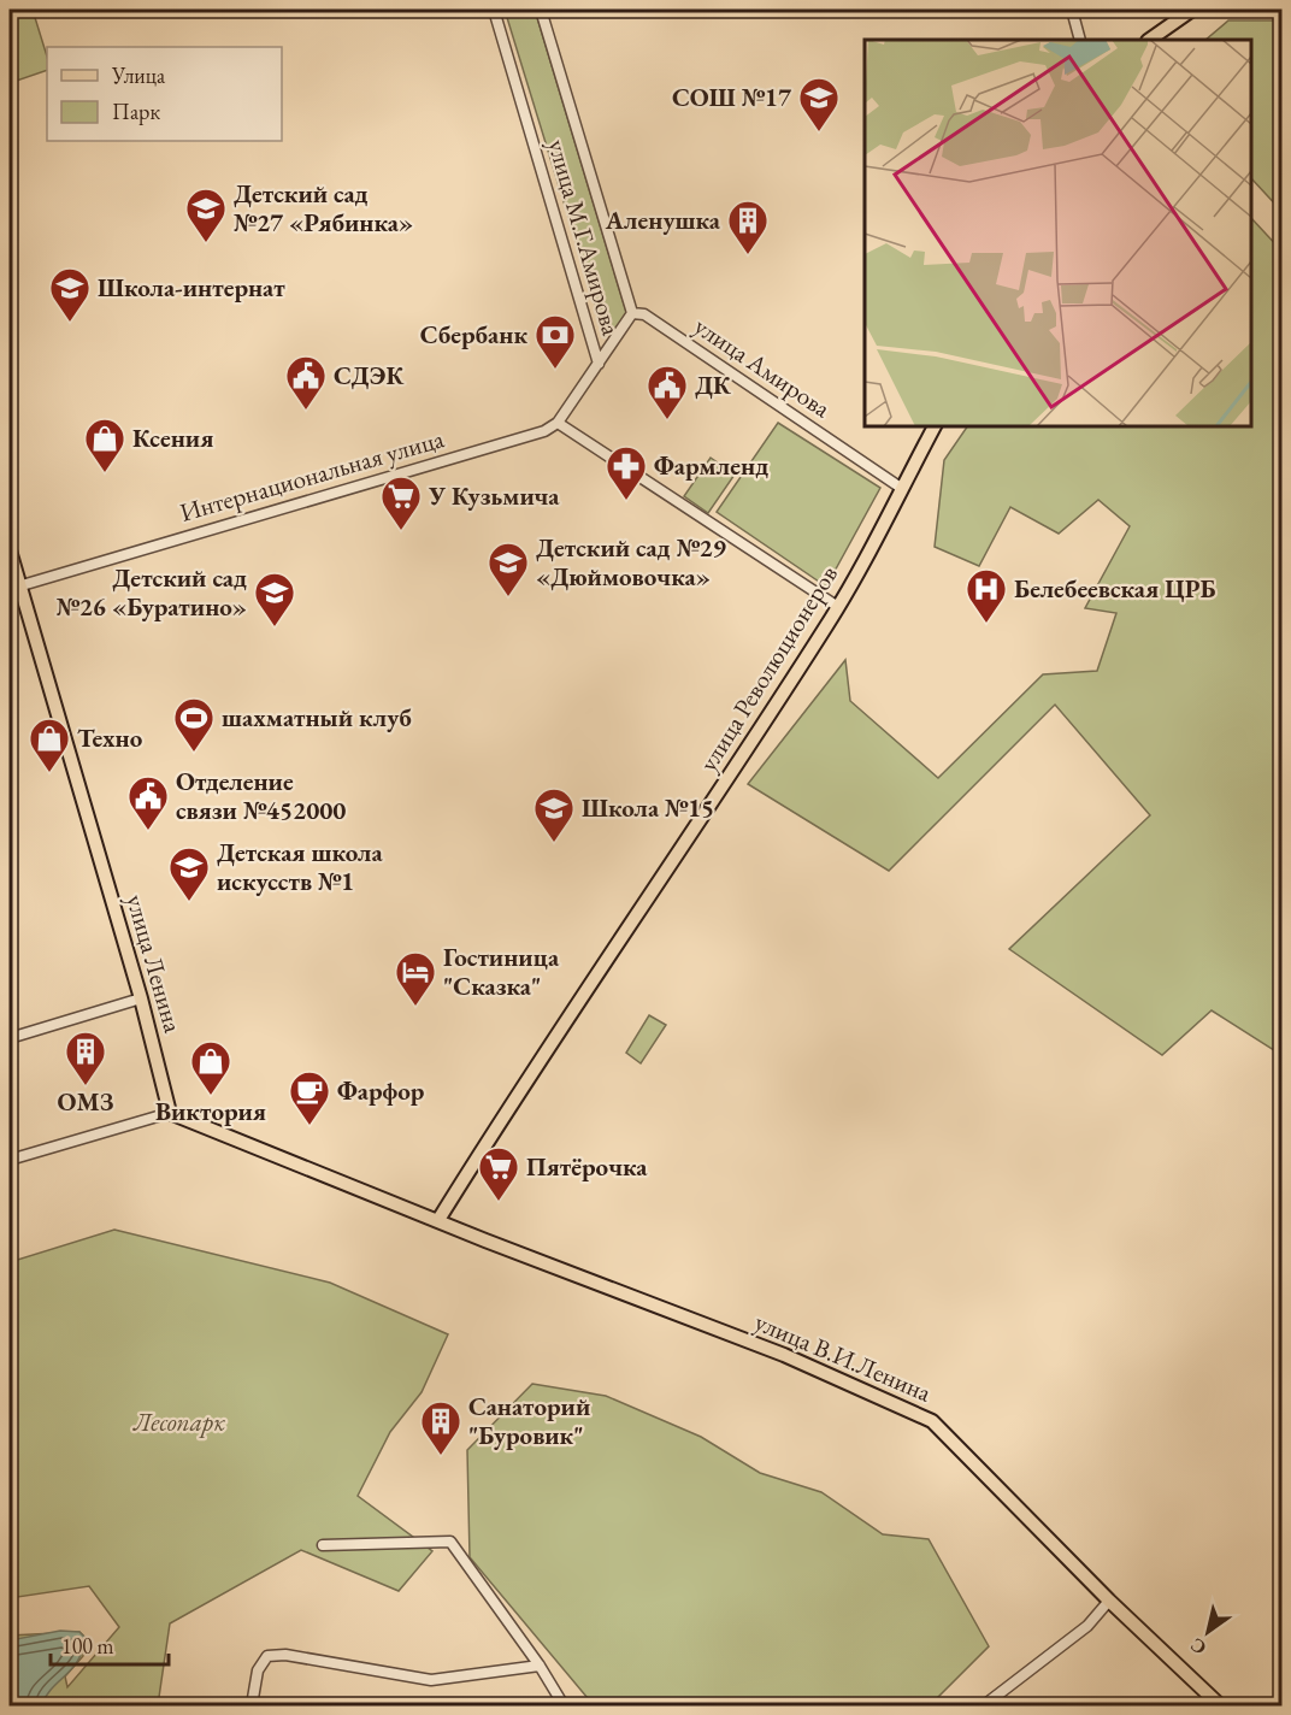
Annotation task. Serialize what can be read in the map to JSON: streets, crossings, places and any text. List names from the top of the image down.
{
  "streets": {
    "main road": ["улица Революционеров", "улица Ленина", "улица В.И.Ленина"],
    "street": ["улица М.Г.Амирова", "улица Амирова", "Интернациональная улица"]
  },
  "crossings": [
    ["улица М.Г.Амирова", "улица Амирова"],
    ["улица Амирова", "улица Революционеров"],
    ["Интернациональная улица", "улица Ленина"],
    ["улица Революционеров", "улица В.И.Ленина"]
  ],
  "parks": ["Лесопарк"],
  "places": {
    "school or university": [
      "СОШ №17",
      "Детский сад №27 «Рябинка»",
      "Школа-интернат",
      "Детский сад №29 «Дюймовочка»",
      "Детский сад №26 «Буратино»",
      "Школа №15",
      "Детская школа искусств №1"
    ],
    "building": ["Аленушка", "ОМЗ", "Санаторий \"Буровик\""],
    "bank": ["Сбербанк"],
    "public building": ["СДЭК", "ДК", "Отделение связи №452000"],
    "shop": ["Ксения", "Техно", "Виктория"],
    "pharmacy": ["Фармленд"],
    "supermarket": ["У Кузьмича", "Пятёрочка"],
    "hospital": ["Белебеевская ЦРБ"],
    "sports": ["шахматный клуб"],
    "hotel": ["Гостиница \"Сказка\""],
    "cafe": ["Фарфор"]
  },
  "legend": ["Улица", "Парк"],
  "scale_bar": "100 m",
  "north": "bottom left"
}
